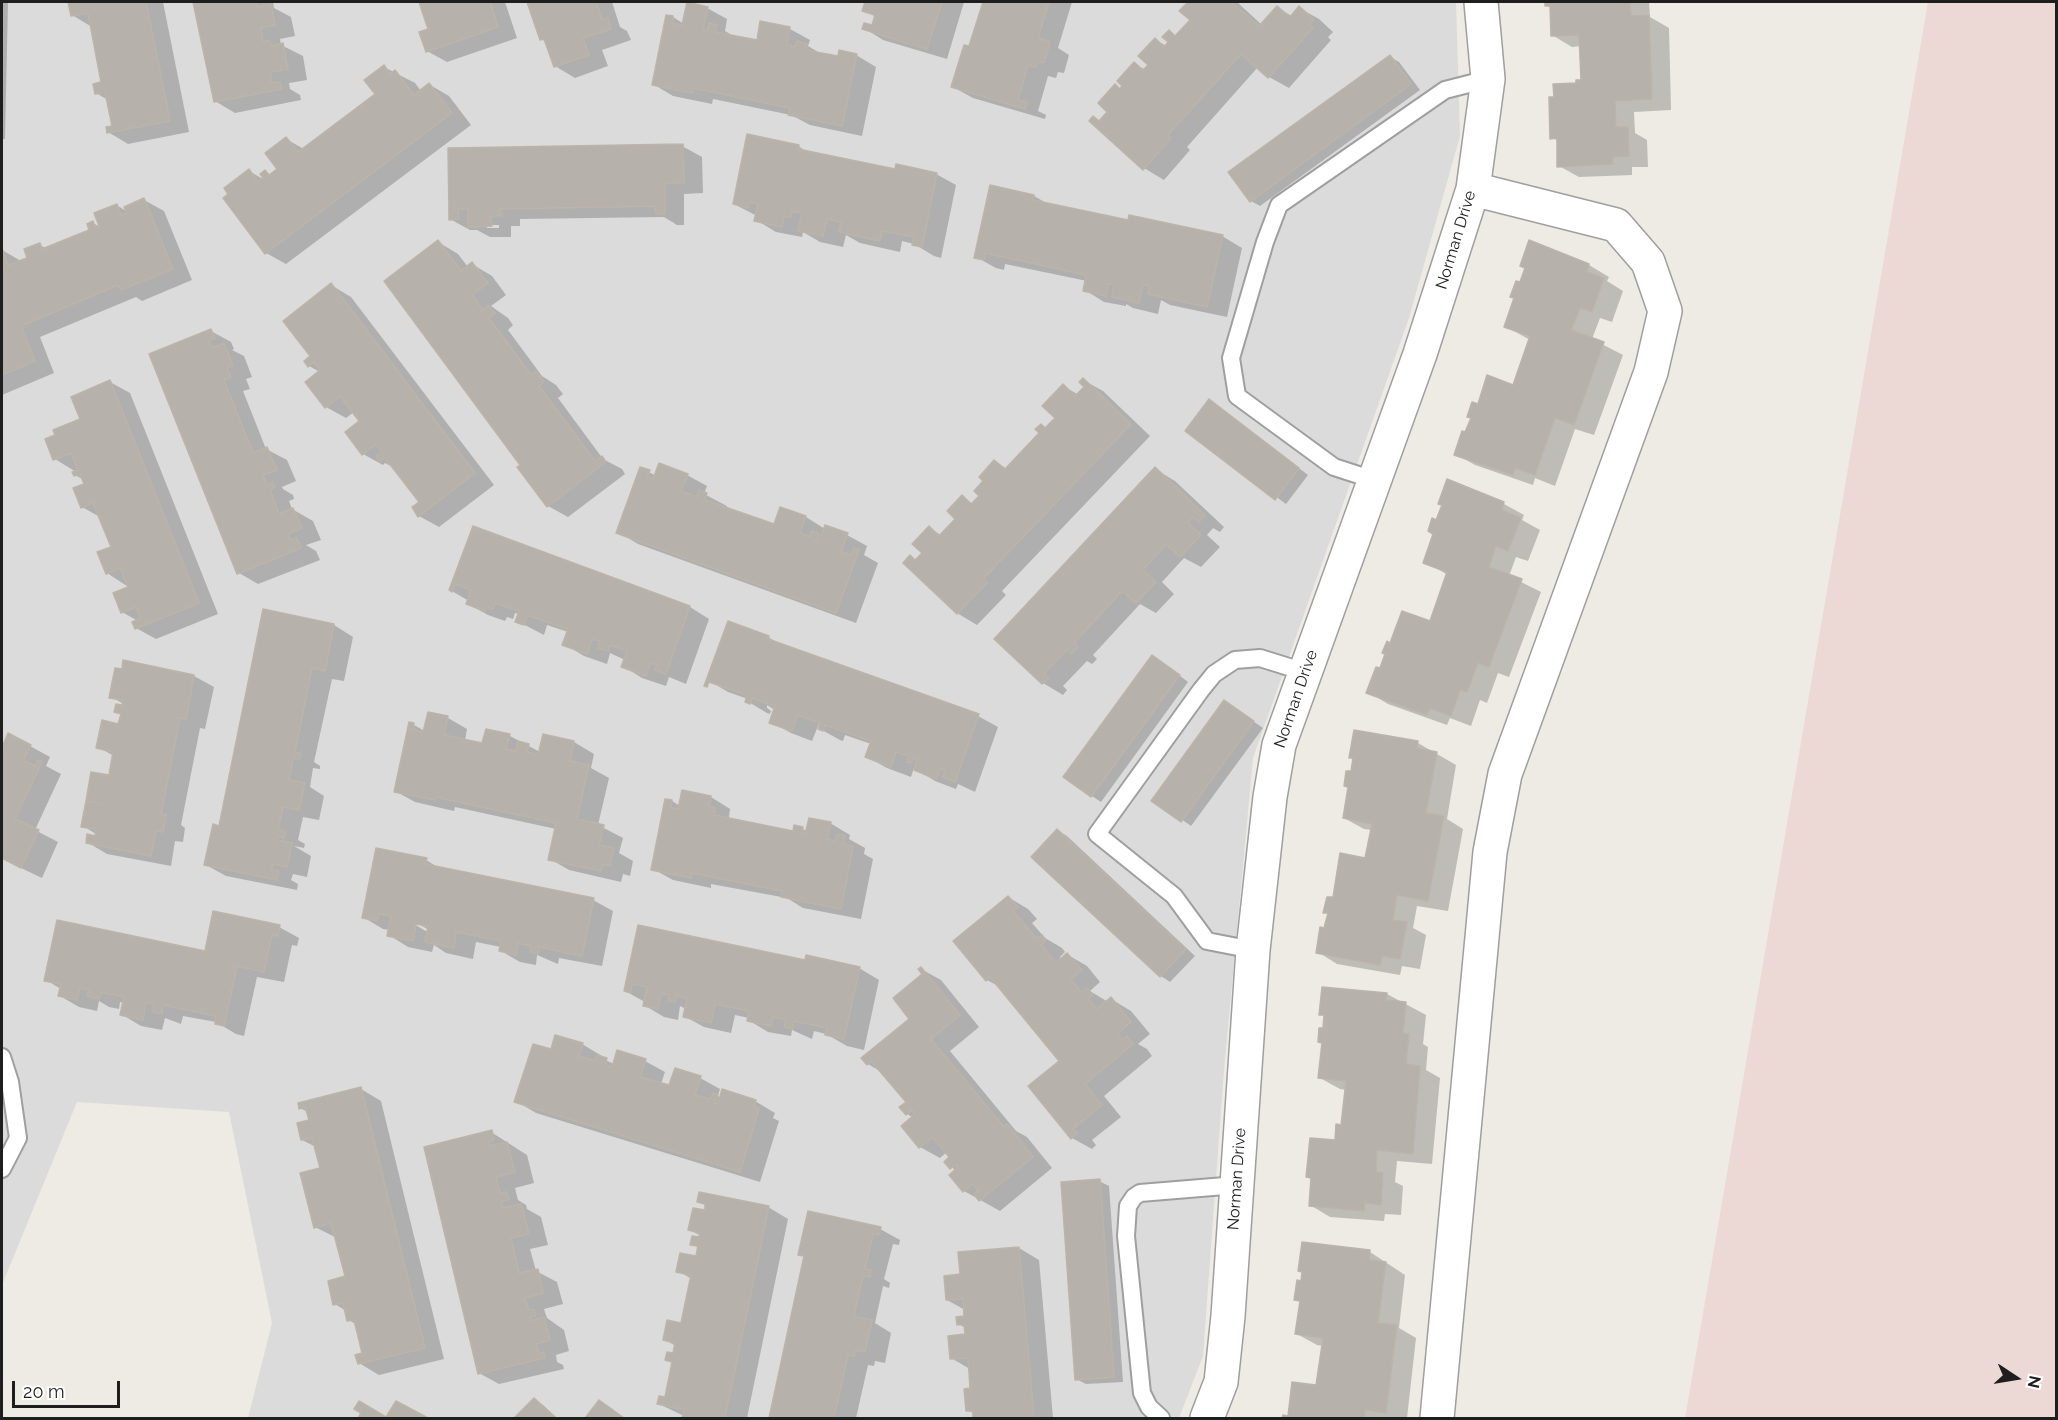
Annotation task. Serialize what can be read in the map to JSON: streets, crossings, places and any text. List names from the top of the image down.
{
  "streets": {
    "street": ["Norman Drive"]
  },
  "scale_bar": "20 m",
  "north": "right"
}
